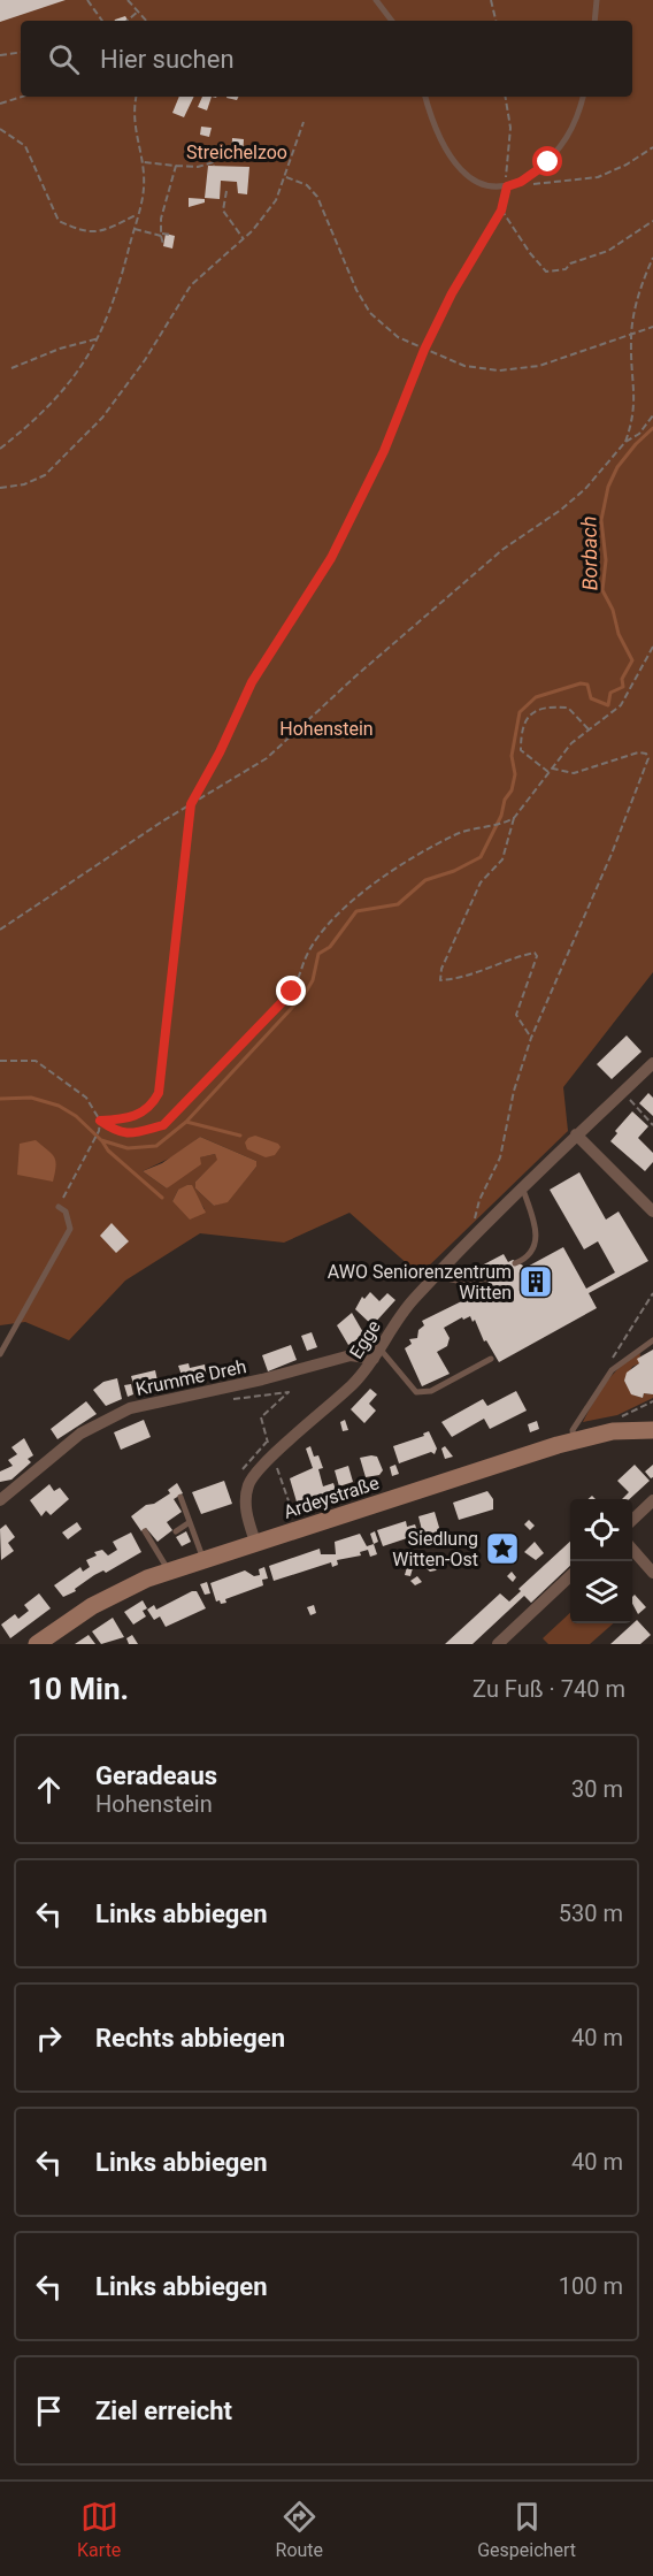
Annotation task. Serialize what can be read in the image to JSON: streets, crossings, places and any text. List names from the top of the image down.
{
  "streets": {
    "main road": ["Ardeystraße"],
    "street": ["Egge", "Krumme Dreh"]
  },
  "crossings": [
    ["Egge", "Krumme Dreh"],
    ["Egge", "Ardeystraße"]
  ],
  "water": ["Borbach"],
  "parks": ["Streichelzoo", "Hohenstein"],
  "places": {
    "building": ["AWO Seniorenzentrum Witten"],
    "place": ["Siedlung Witten-Ost"]
  },
  "page": {
    "search": "Hier suchen",
    "heading": ["10 Min.", "Zu Fuß · 740 m"],
    "list": [
      ["Geradeaus", "Hohenstein", "30 m"],
      ["Links abbiegen", "530 m"],
      ["Rechts abbiegen", "40 m"],
      ["Links abbiegen", "40 m"],
      ["Links abbiegen", "100 m"],
      "Ziel erreicht"
    ],
    "nav": ["Karte", "Route", "Gespeichert"]
  }
}
